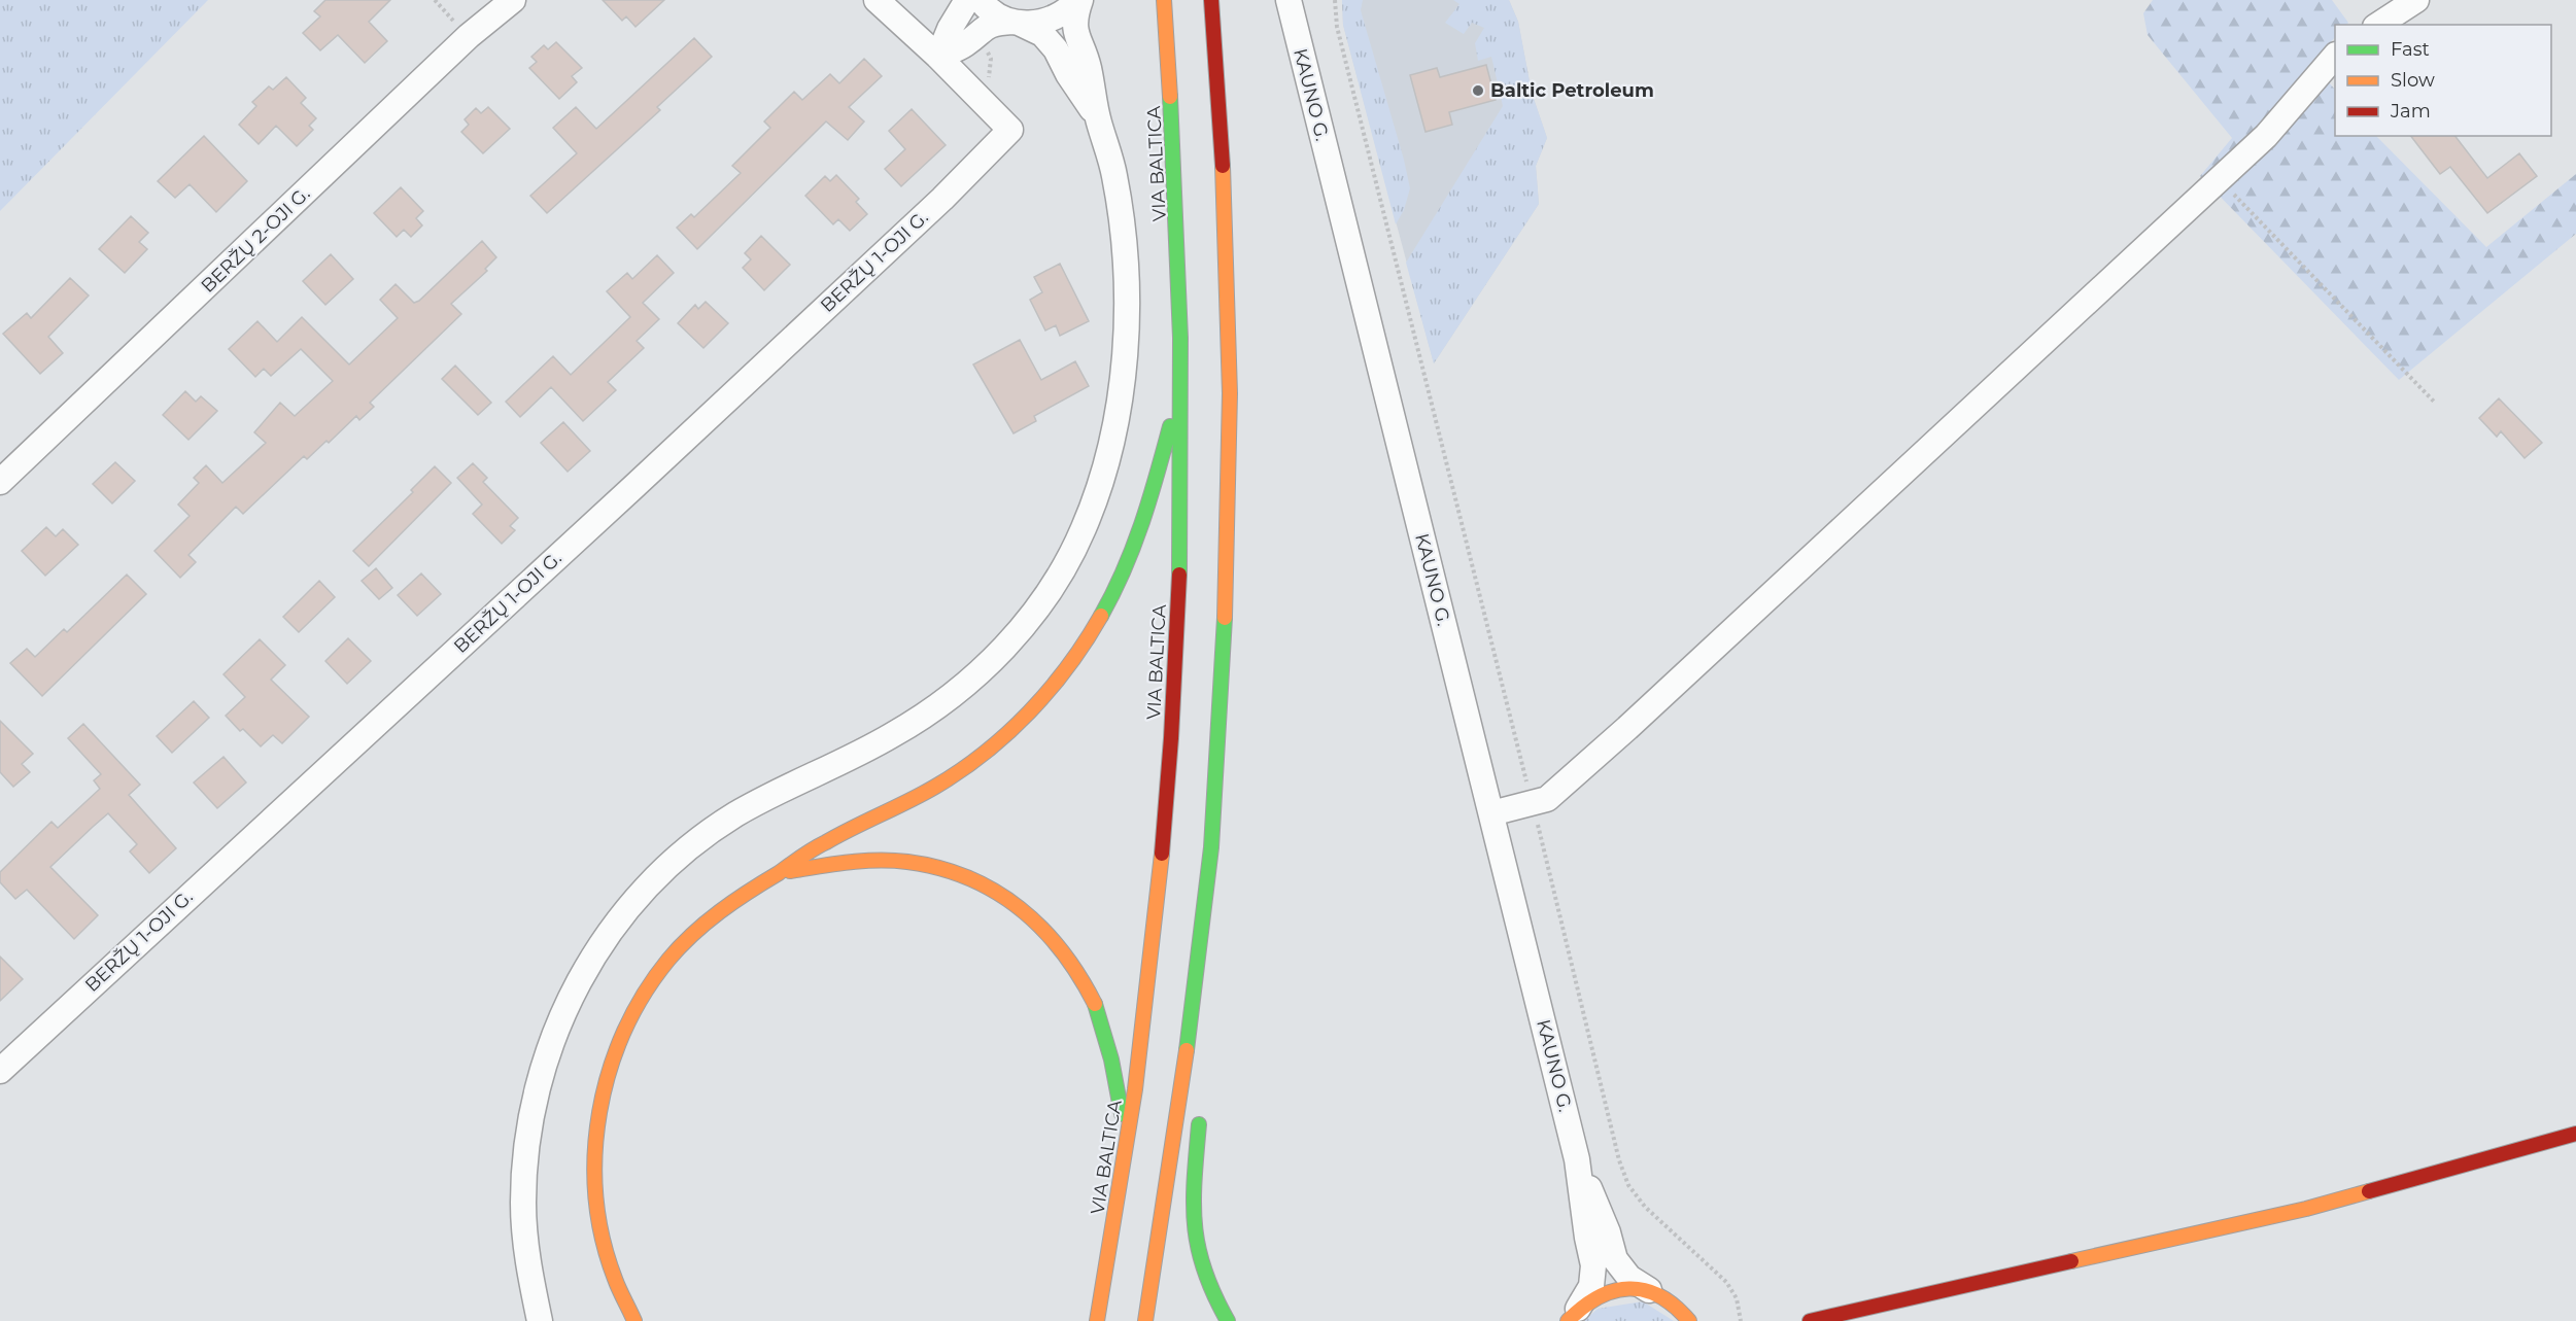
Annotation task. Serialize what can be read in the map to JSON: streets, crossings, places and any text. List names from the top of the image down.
{
  "streets": {
    "main road": ["VIA BALTICA"],
    "street": ["KAUNO G.", "BERŽŲ 2-OJI G.", "BERŽŲ 1-OJI G."]
  },
  "places": ["Baltic Petroleum"],
  "legend": ["Fast", "Slow", "Jam"]
}
